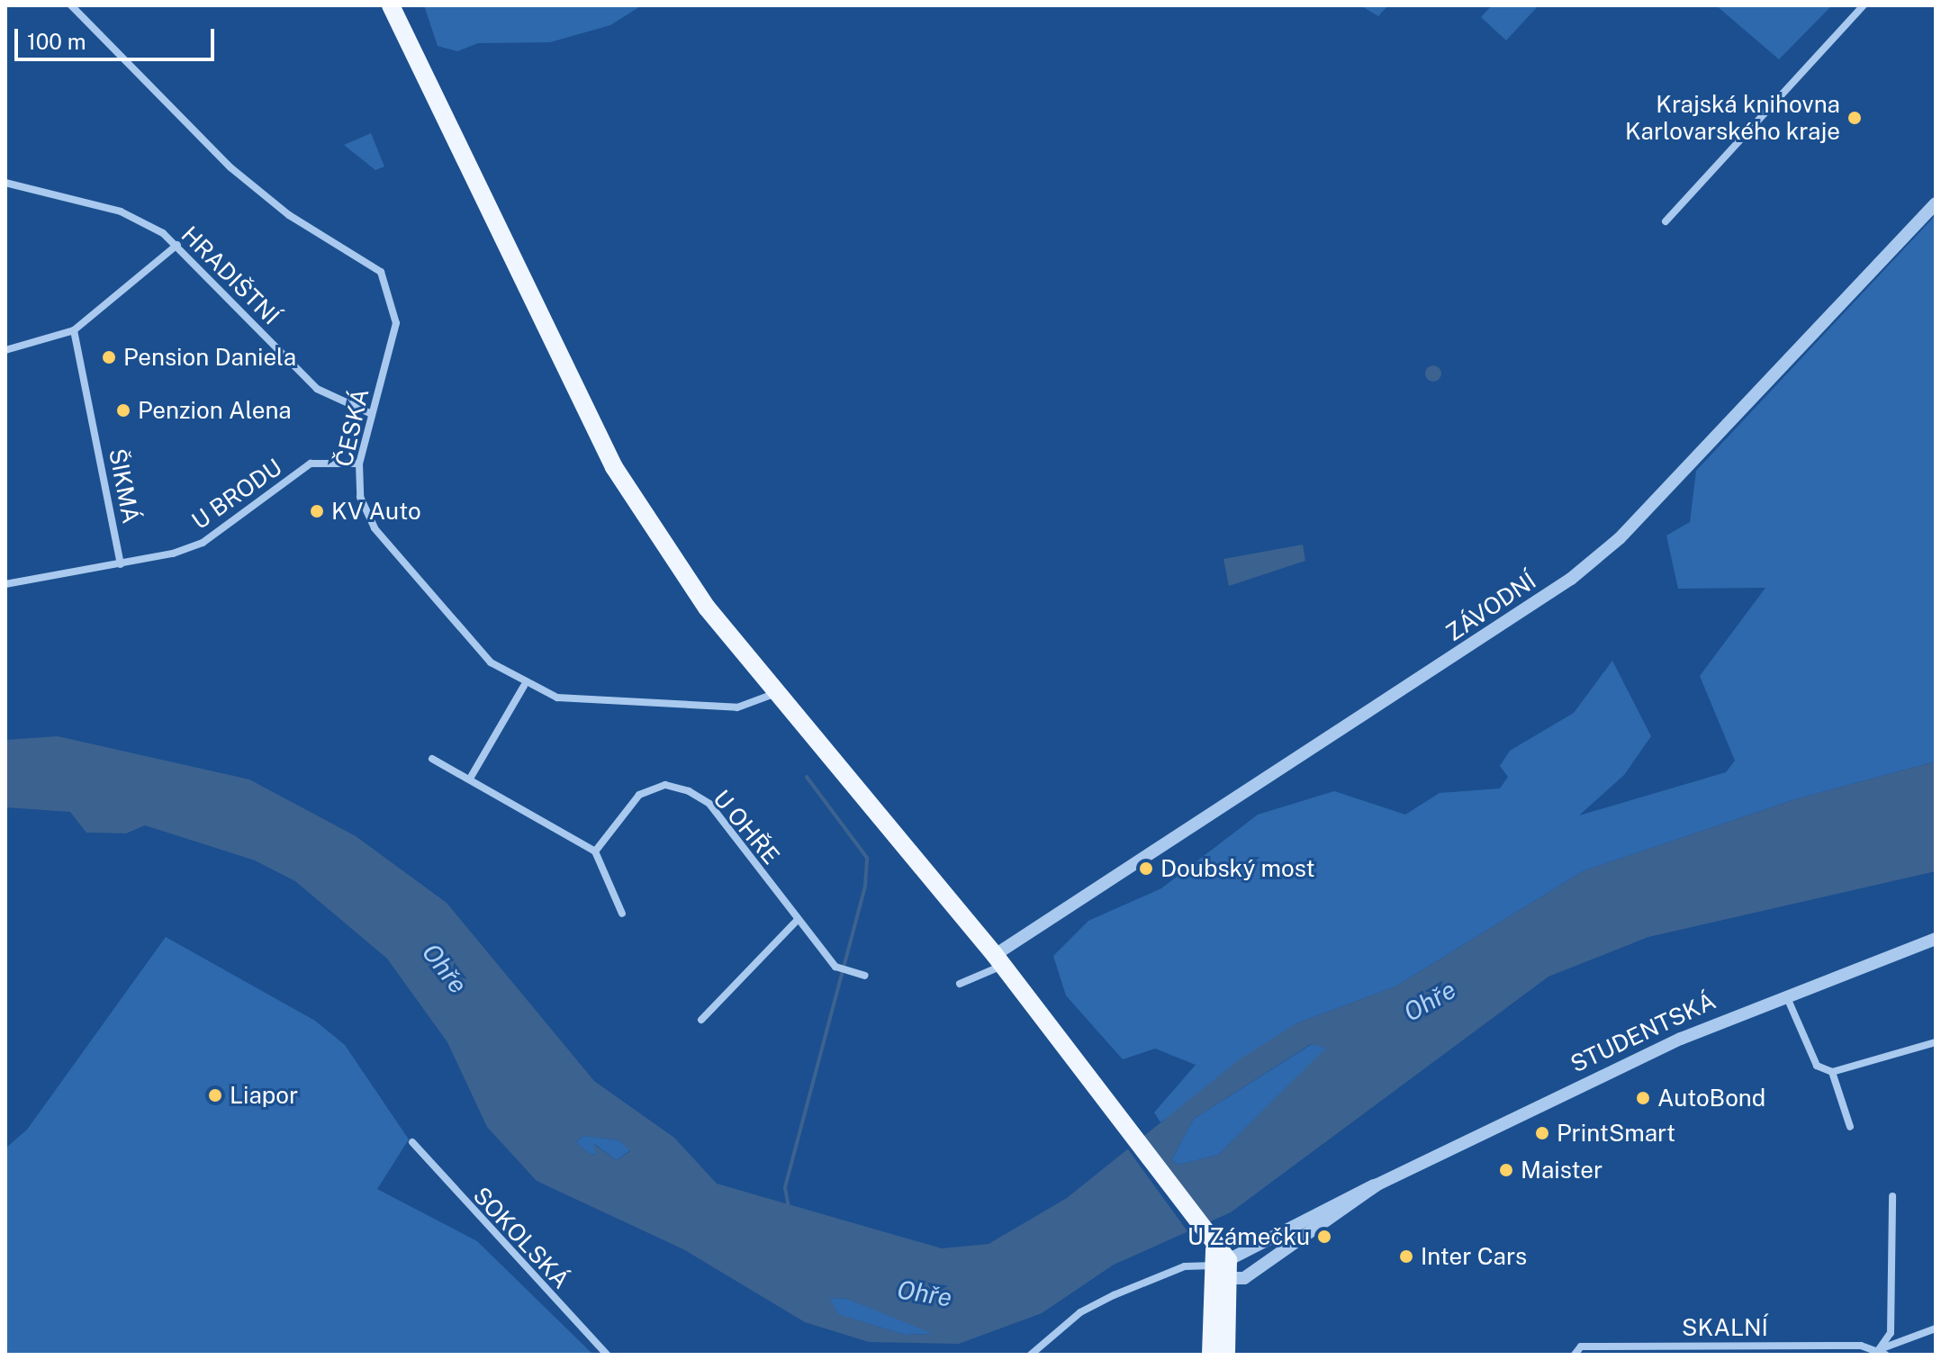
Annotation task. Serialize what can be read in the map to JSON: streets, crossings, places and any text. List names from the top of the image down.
{
  "streets": {
    "street": [
      "HRADIŠTNÍ",
      "ČESKÁ",
      "ŠIKMÁ",
      "U BRODU",
      "ZÁVODNÍ",
      "U OHŘE",
      "STUDENTSKÁ",
      "SOKOLSKÁ",
      "SKALNÍ"
    ]
  },
  "crossings": [
    ["HRADIŠTNÍ", "ČESKÁ"],
    ["ČESKÁ", "U BRODU"],
    ["ŠIKMÁ", "U BRODU"]
  ],
  "water": ["Ohře"],
  "places": [
    "Krajská knihovna Karlovarského kraje",
    "Pension Daniela",
    "Penzion Alena",
    "KV Auto",
    "Doubský most",
    "Liapor",
    "AutoBond",
    "PrintSmart",
    "Maister",
    "U Zámečku",
    "Inter Cars"
  ],
  "scale_bar": "100 m"
}
